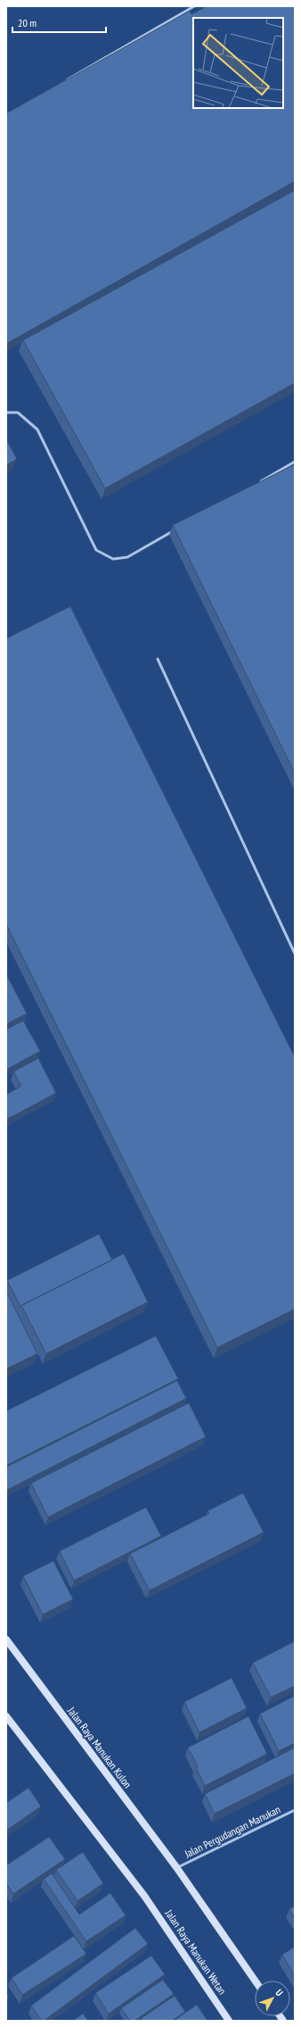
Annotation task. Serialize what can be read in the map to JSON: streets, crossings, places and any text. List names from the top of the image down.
{
  "streets": {
    "main road": ["Jalan Raya Manukan Kulon", "Jalan Raya Manukan Wetan"],
    "lane": ["Jalan Pergudangan Manukan"]
  },
  "crossings": [
    ["Jalan Raya Manukan Kulon", "Jalan Pergudangan Manukan"]
  ],
  "scale_bar": "20 m",
  "north": "top right"
}
